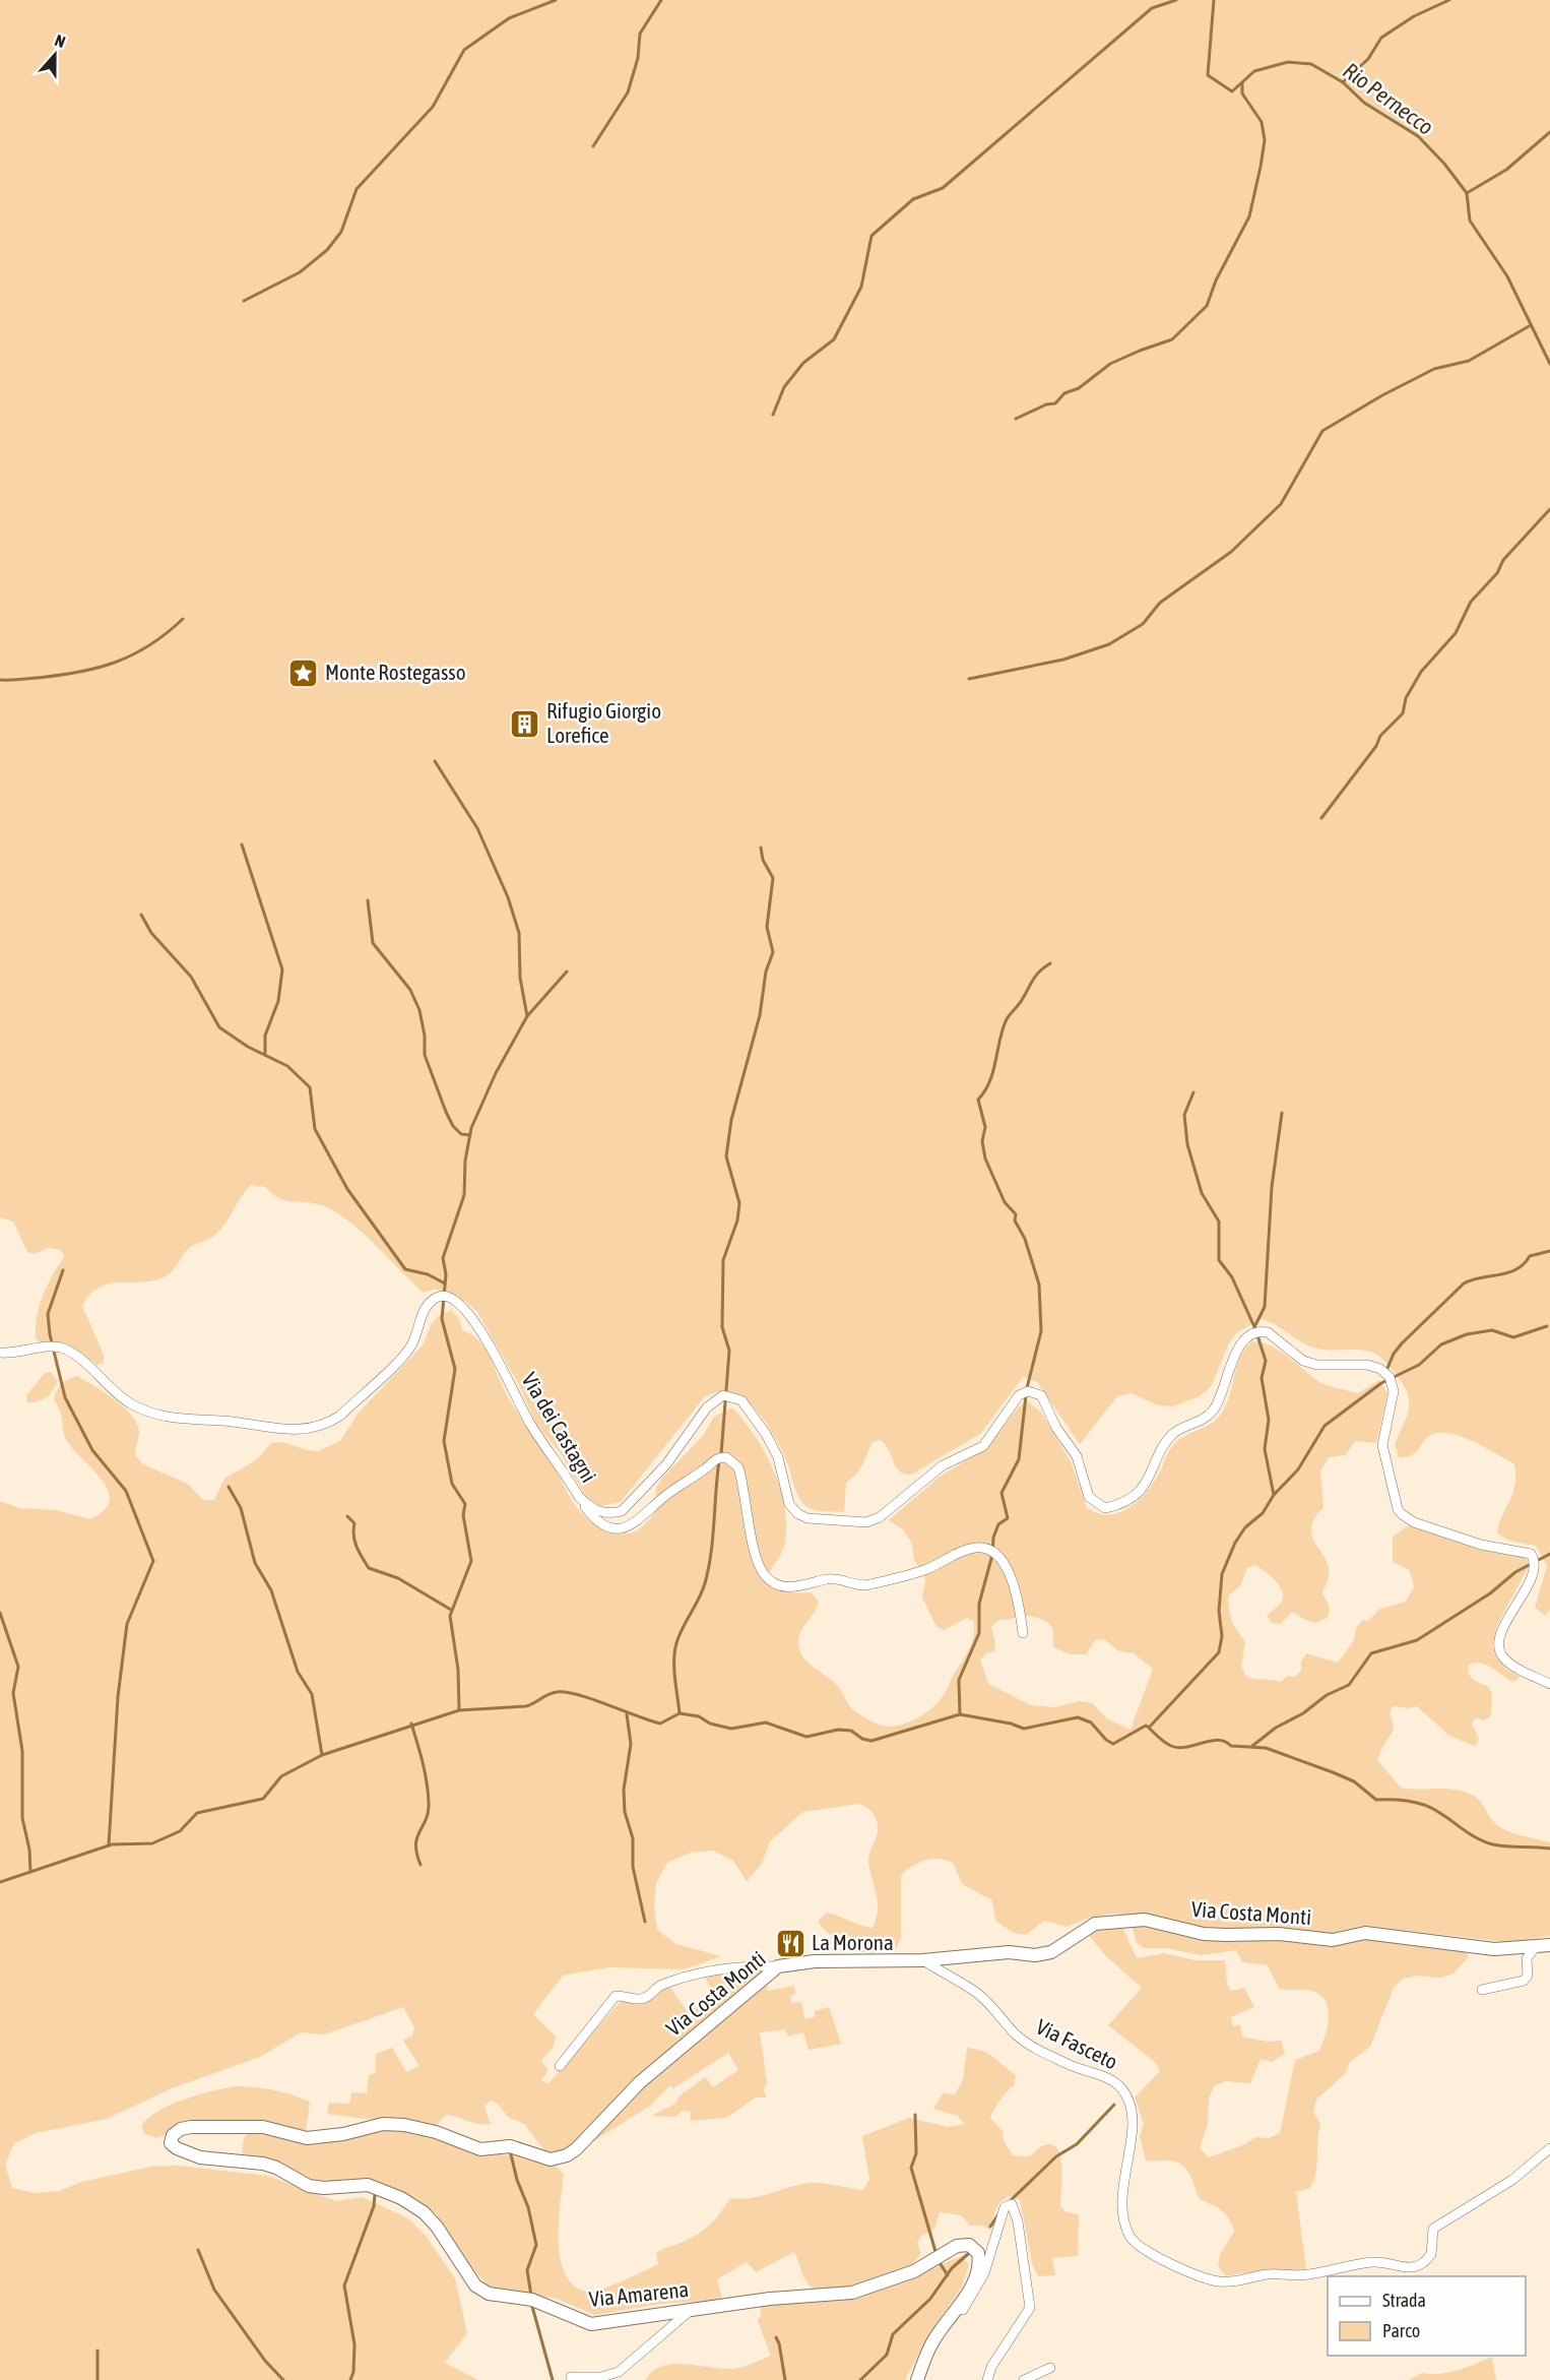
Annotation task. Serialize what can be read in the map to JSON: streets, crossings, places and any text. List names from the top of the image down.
{
  "streets": {
    "street": [
      "Via dei Castagni",
      "Via Costa Monti",
      "Via Fasceto",
      "Via Amarena"
    ]
  },
  "crossings": [
    ["Via Costa Monti", "Via Fasceto"],
    ["Via Costa Monti", "Via Amarena"]
  ],
  "water": ["Rio Pernecco"],
  "places": {
    "place": ["Monte Rostegasso"],
    "building": ["Rifugio Giorgio Lorefice"],
    "restaurant": ["La Morona"]
  },
  "legend": ["Strada", "Parco"],
  "north": "top"
}
